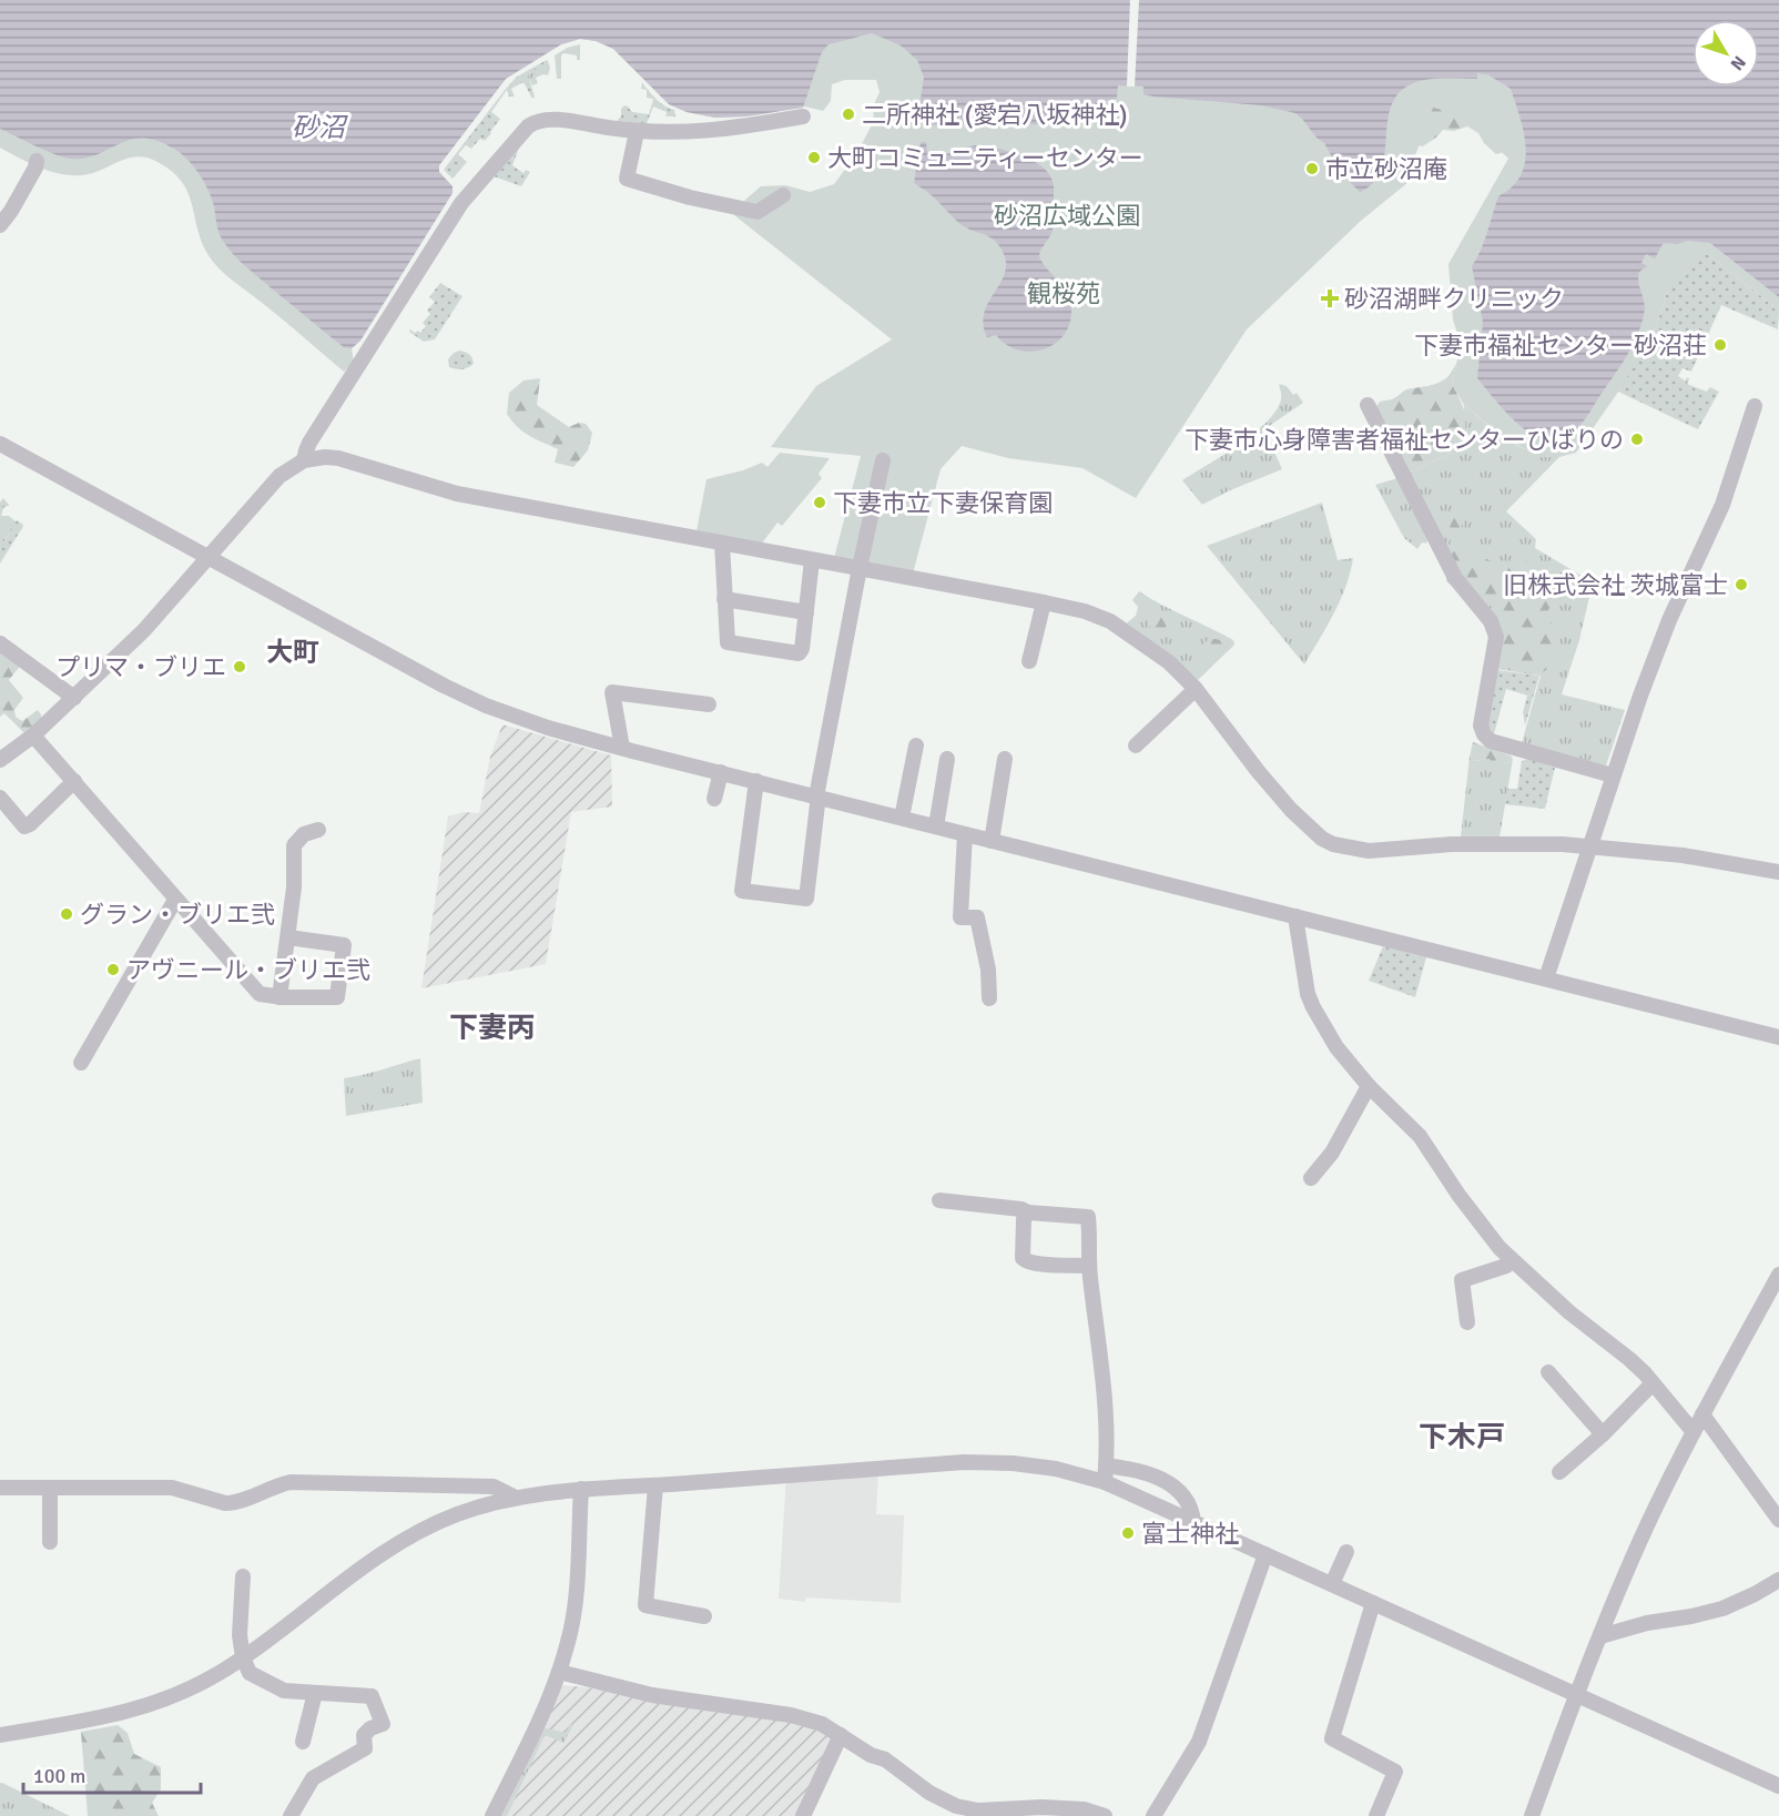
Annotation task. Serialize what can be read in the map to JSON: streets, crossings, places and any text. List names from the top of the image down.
{
  "districts": ["大町", "下妻丙", "下木戸"],
  "water": ["砂沼"],
  "parks": ["砂沼広域公園", "観桜苑"],
  "places": {
    "other": [
      "二所神社 (愛宕八坂神社)",
      "大町コミュニティーセンター",
      "市立砂沼庵",
      "下妻市福祉センター砂沼荘",
      "下妻市心身障害者福祉センターひばりの",
      "下妻市立下妻保育園",
      "旧株式会社 茨城富士",
      "プリマ・ブリエ",
      "グラン・ブリエ弐",
      "アヴニール・ブリエ弐",
      "富士神社"
    ],
    "health": ["砂沼湖畔クリニック"]
  },
  "scale_bar": "100 m",
  "north": "bottom right"
}
